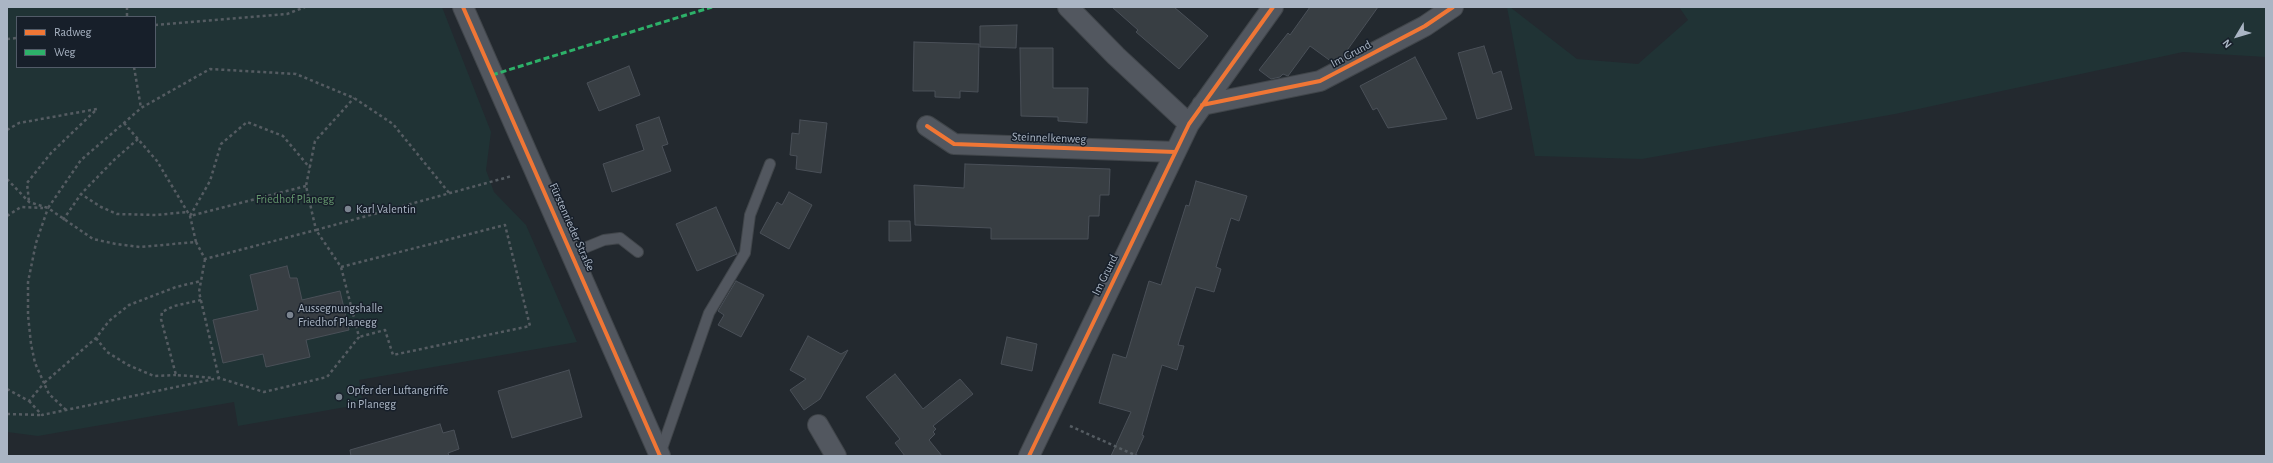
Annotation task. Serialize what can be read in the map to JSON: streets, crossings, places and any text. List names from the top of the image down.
{
  "streets": {
    "street": ["Im Grund", "Steinnelkenweg", "Fürstenrieder Straße"]
  },
  "crossings": [
    ["Im Grund", "Steinnelkenweg"]
  ],
  "parks": ["Friedhof Planegg"],
  "places": ["Karl Valentin", "Aussegnungshalle Friedhof Planegg", "Opfer der Luftangriffe in Planegg"],
  "legend": ["Radweg", "Weg"],
  "north": "bottom left"
}
